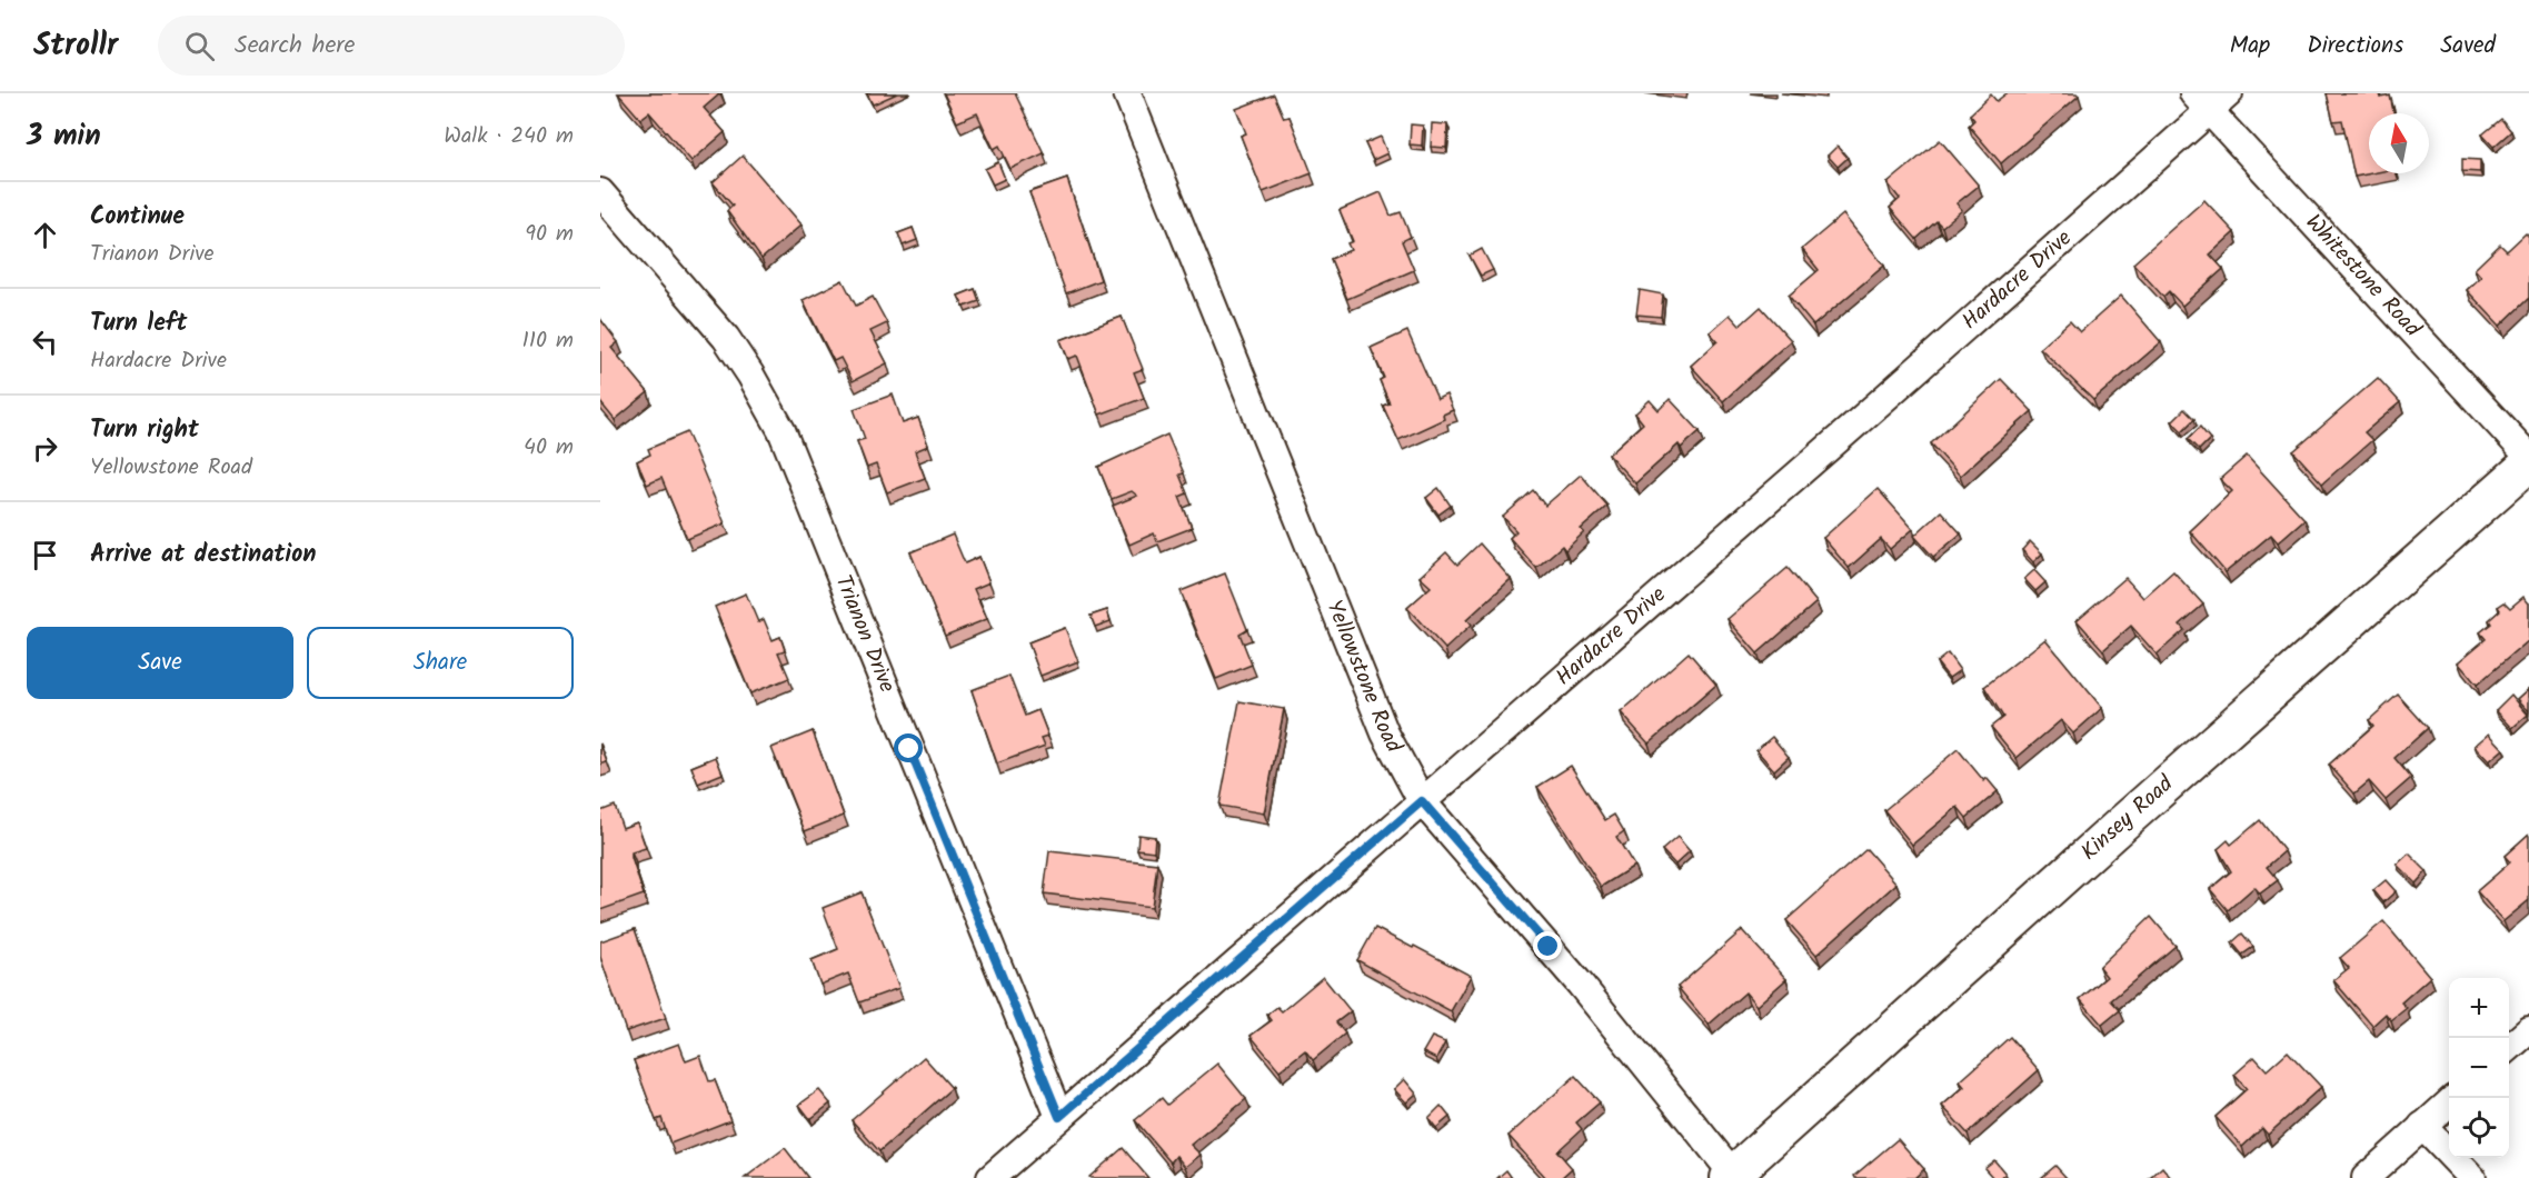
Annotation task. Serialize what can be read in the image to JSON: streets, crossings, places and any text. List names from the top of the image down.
{
  "streets": {
    "street": [
      "Whitestone Road",
      "Hardacre Drive",
      "Trianon Drive",
      "Yellowstone Road",
      "Kinsey Road"
    ]
  },
  "crossings": [
    ["Whitestone Road", "Hardacre Drive"],
    ["Hardacre Drive", "Trianon Drive"],
    ["Hardacre Drive", "Yellowstone Road"],
    ["Yellowstone Road", "Kinsey Road"]
  ],
  "north": "top",
  "page": {
    "header": "Strollr",
    "search": "Search here",
    "nav": ["Map", "Directions", "Saved"],
    "heading": ["3 min", "Walk · 240 m"],
    "list": [
      ["Continue", "Trianon Drive", "90 m"],
      ["Turn left", "Hardacre Drive", "110 m"],
      ["Turn right", "Yellowstone Road", "40 m"],
      "Arrive at destination"
    ],
    "buttons": ["Save", "Share"],
    "map_buttons": ["+", "−"]
  }
}
